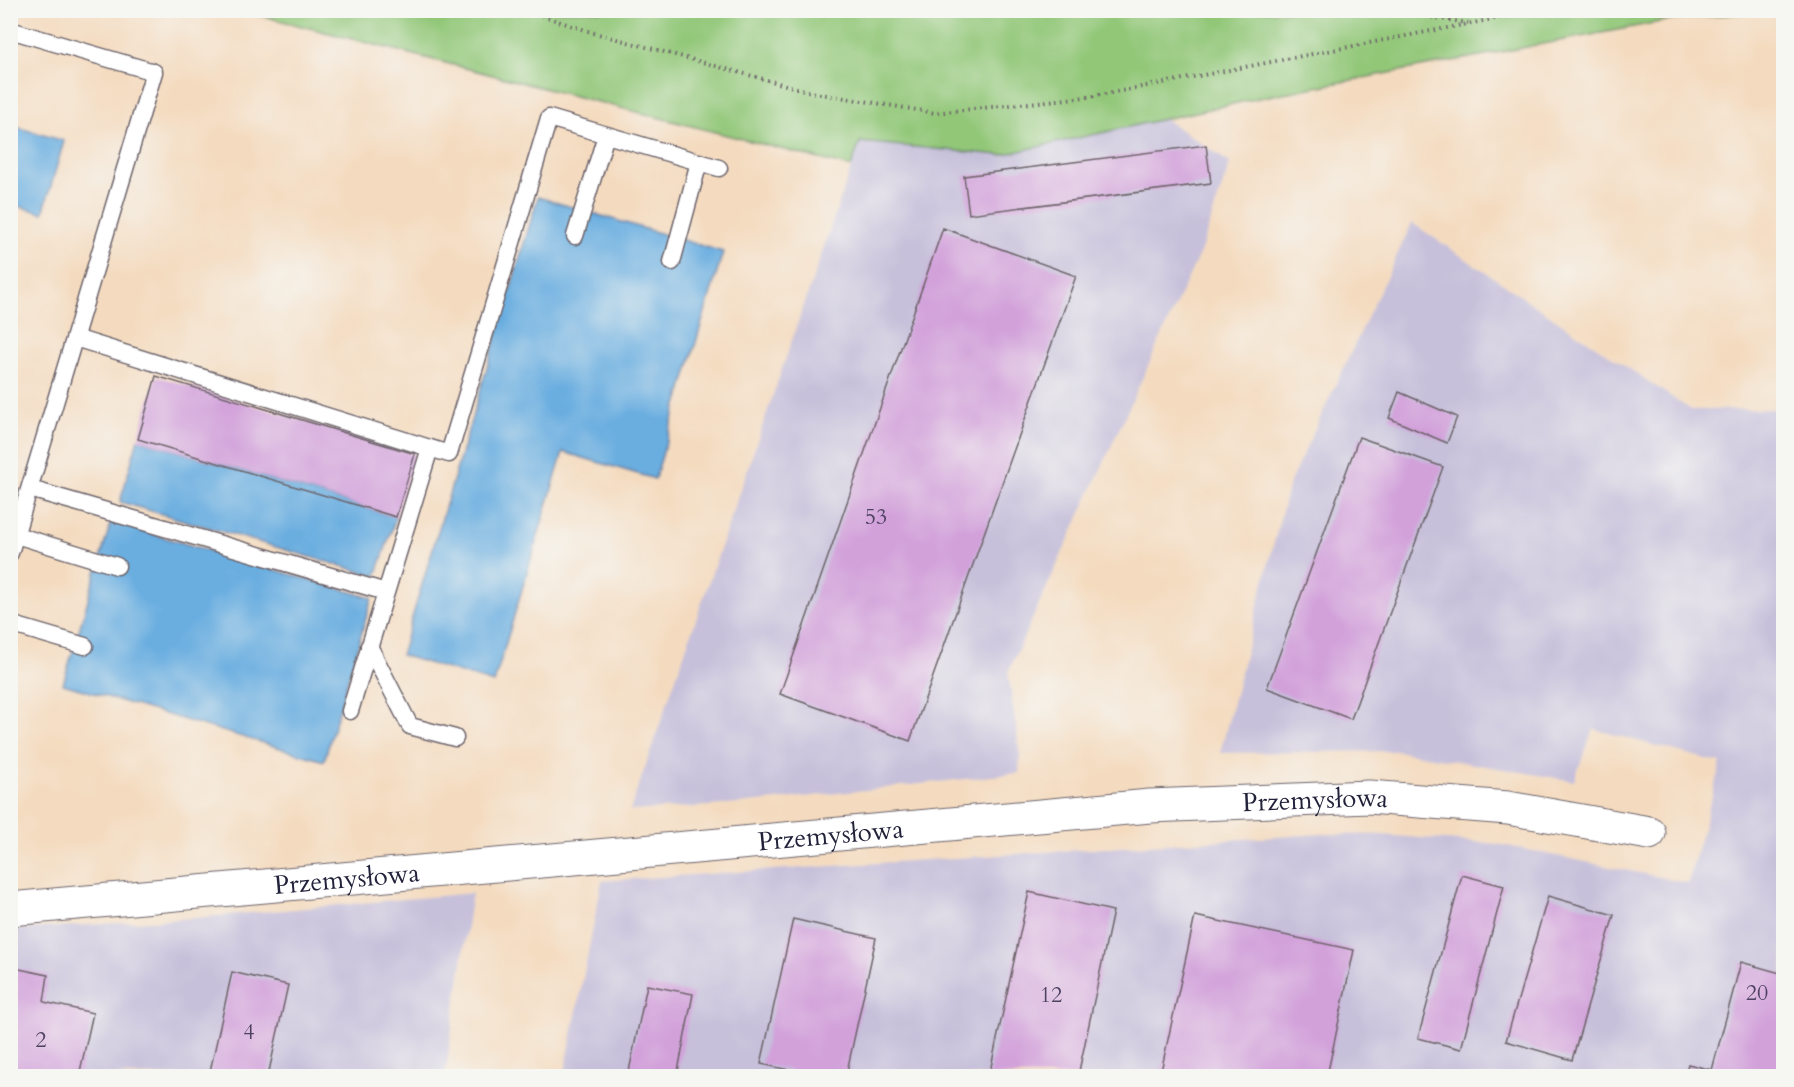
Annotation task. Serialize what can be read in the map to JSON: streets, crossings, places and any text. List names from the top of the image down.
{
  "streets": {
    "street": ["Przemysłowa"]
  },
  "house_numbers": [
    "53",
    "20",
    "12",
    "4",
    "2"
  ]
}
